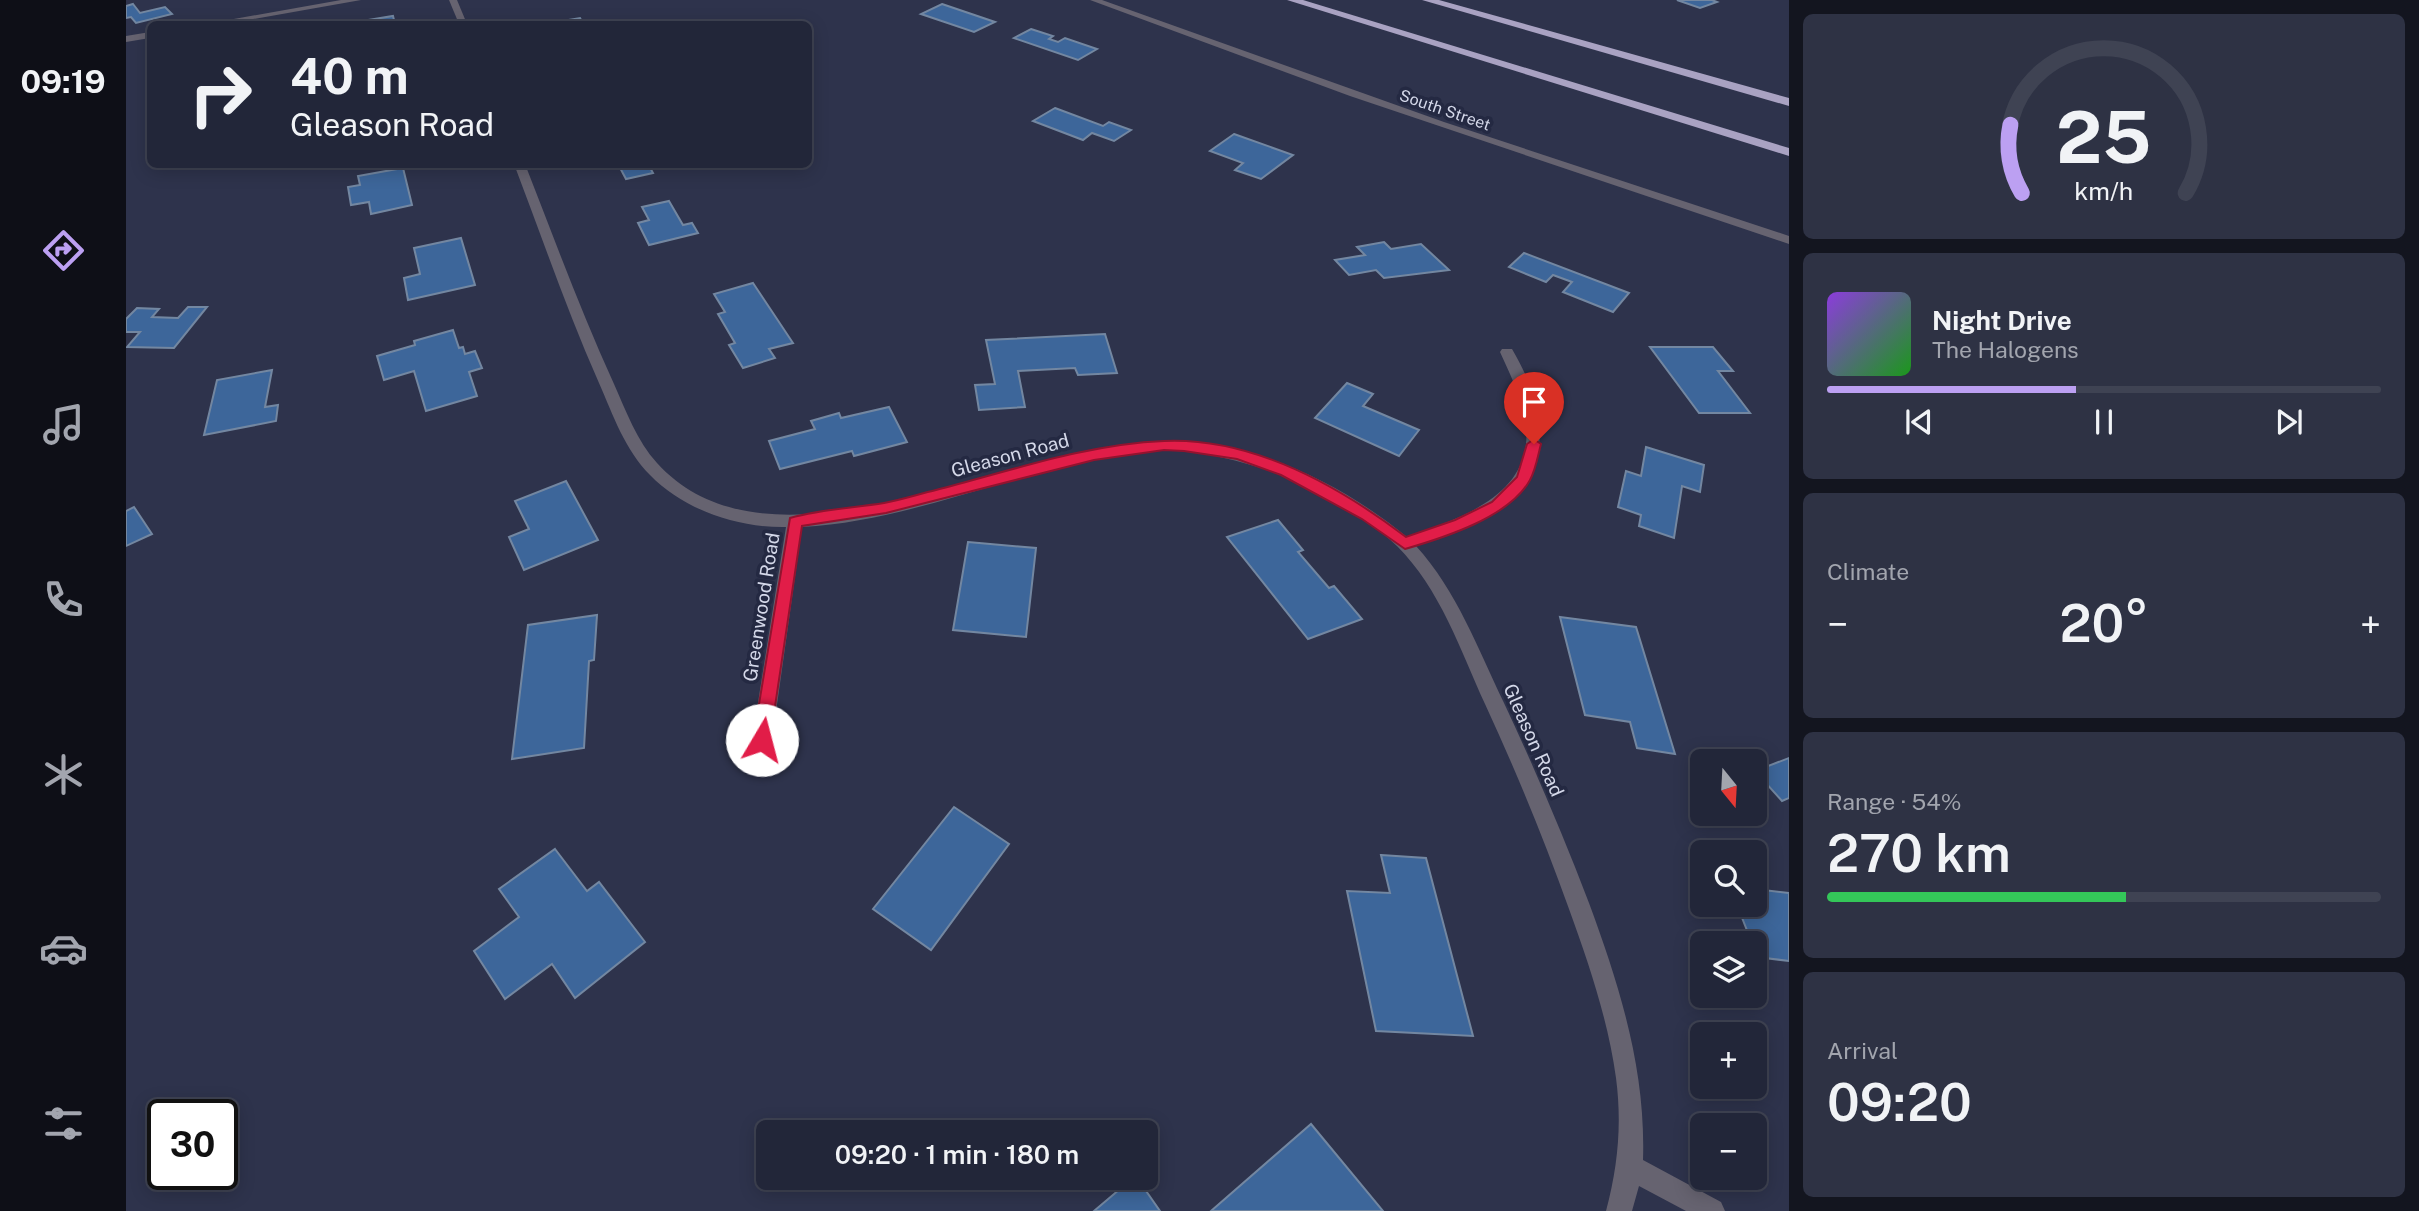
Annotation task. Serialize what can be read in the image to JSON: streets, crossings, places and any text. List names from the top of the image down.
{
  "streets": {
    "street": ["South Street", "Gleason Road", "Greenwood Road"]
  },
  "crossings": [
    ["Gleason Road", "Greenwood Road"]
  ],
  "north": "bottom",
  "page": {
    "tabs": "09:19",
    "turn": ["40 m", "Gleason Road"],
    "song": ["Night Drive", "The Halogens"],
    "tile": [
      "Climate",
      ["Range · 54%", "270 km"],
      ["Arrival", "09:20"]
    ],
    "heat": ["−", "20°", "+"],
    "map_buttons": ["+", "−"],
    "limit": "30",
    "trip": "09:20 · 1 min · 180 m",
    "gauge": ["25", "km/h"]
  }
}
